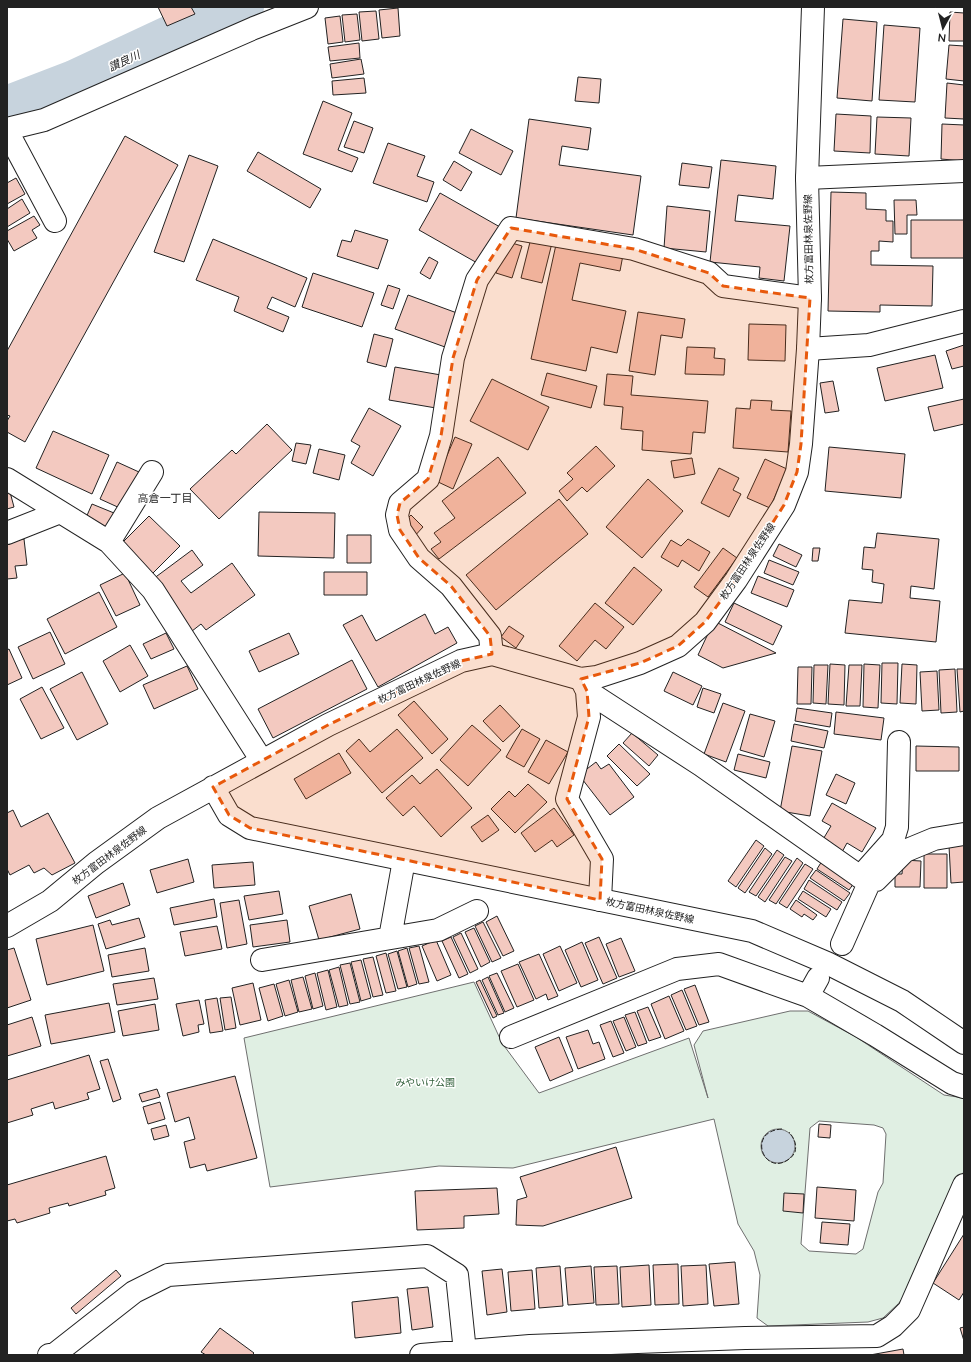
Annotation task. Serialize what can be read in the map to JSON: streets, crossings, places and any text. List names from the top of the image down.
{
  "streets": {
    "street": ["枚方富田林泉佐野線"]
  },
  "districts": ["高倉一丁目"],
  "water": ["讃良川"],
  "parks": ["みやいけ公園"],
  "north": "bottom"
}
